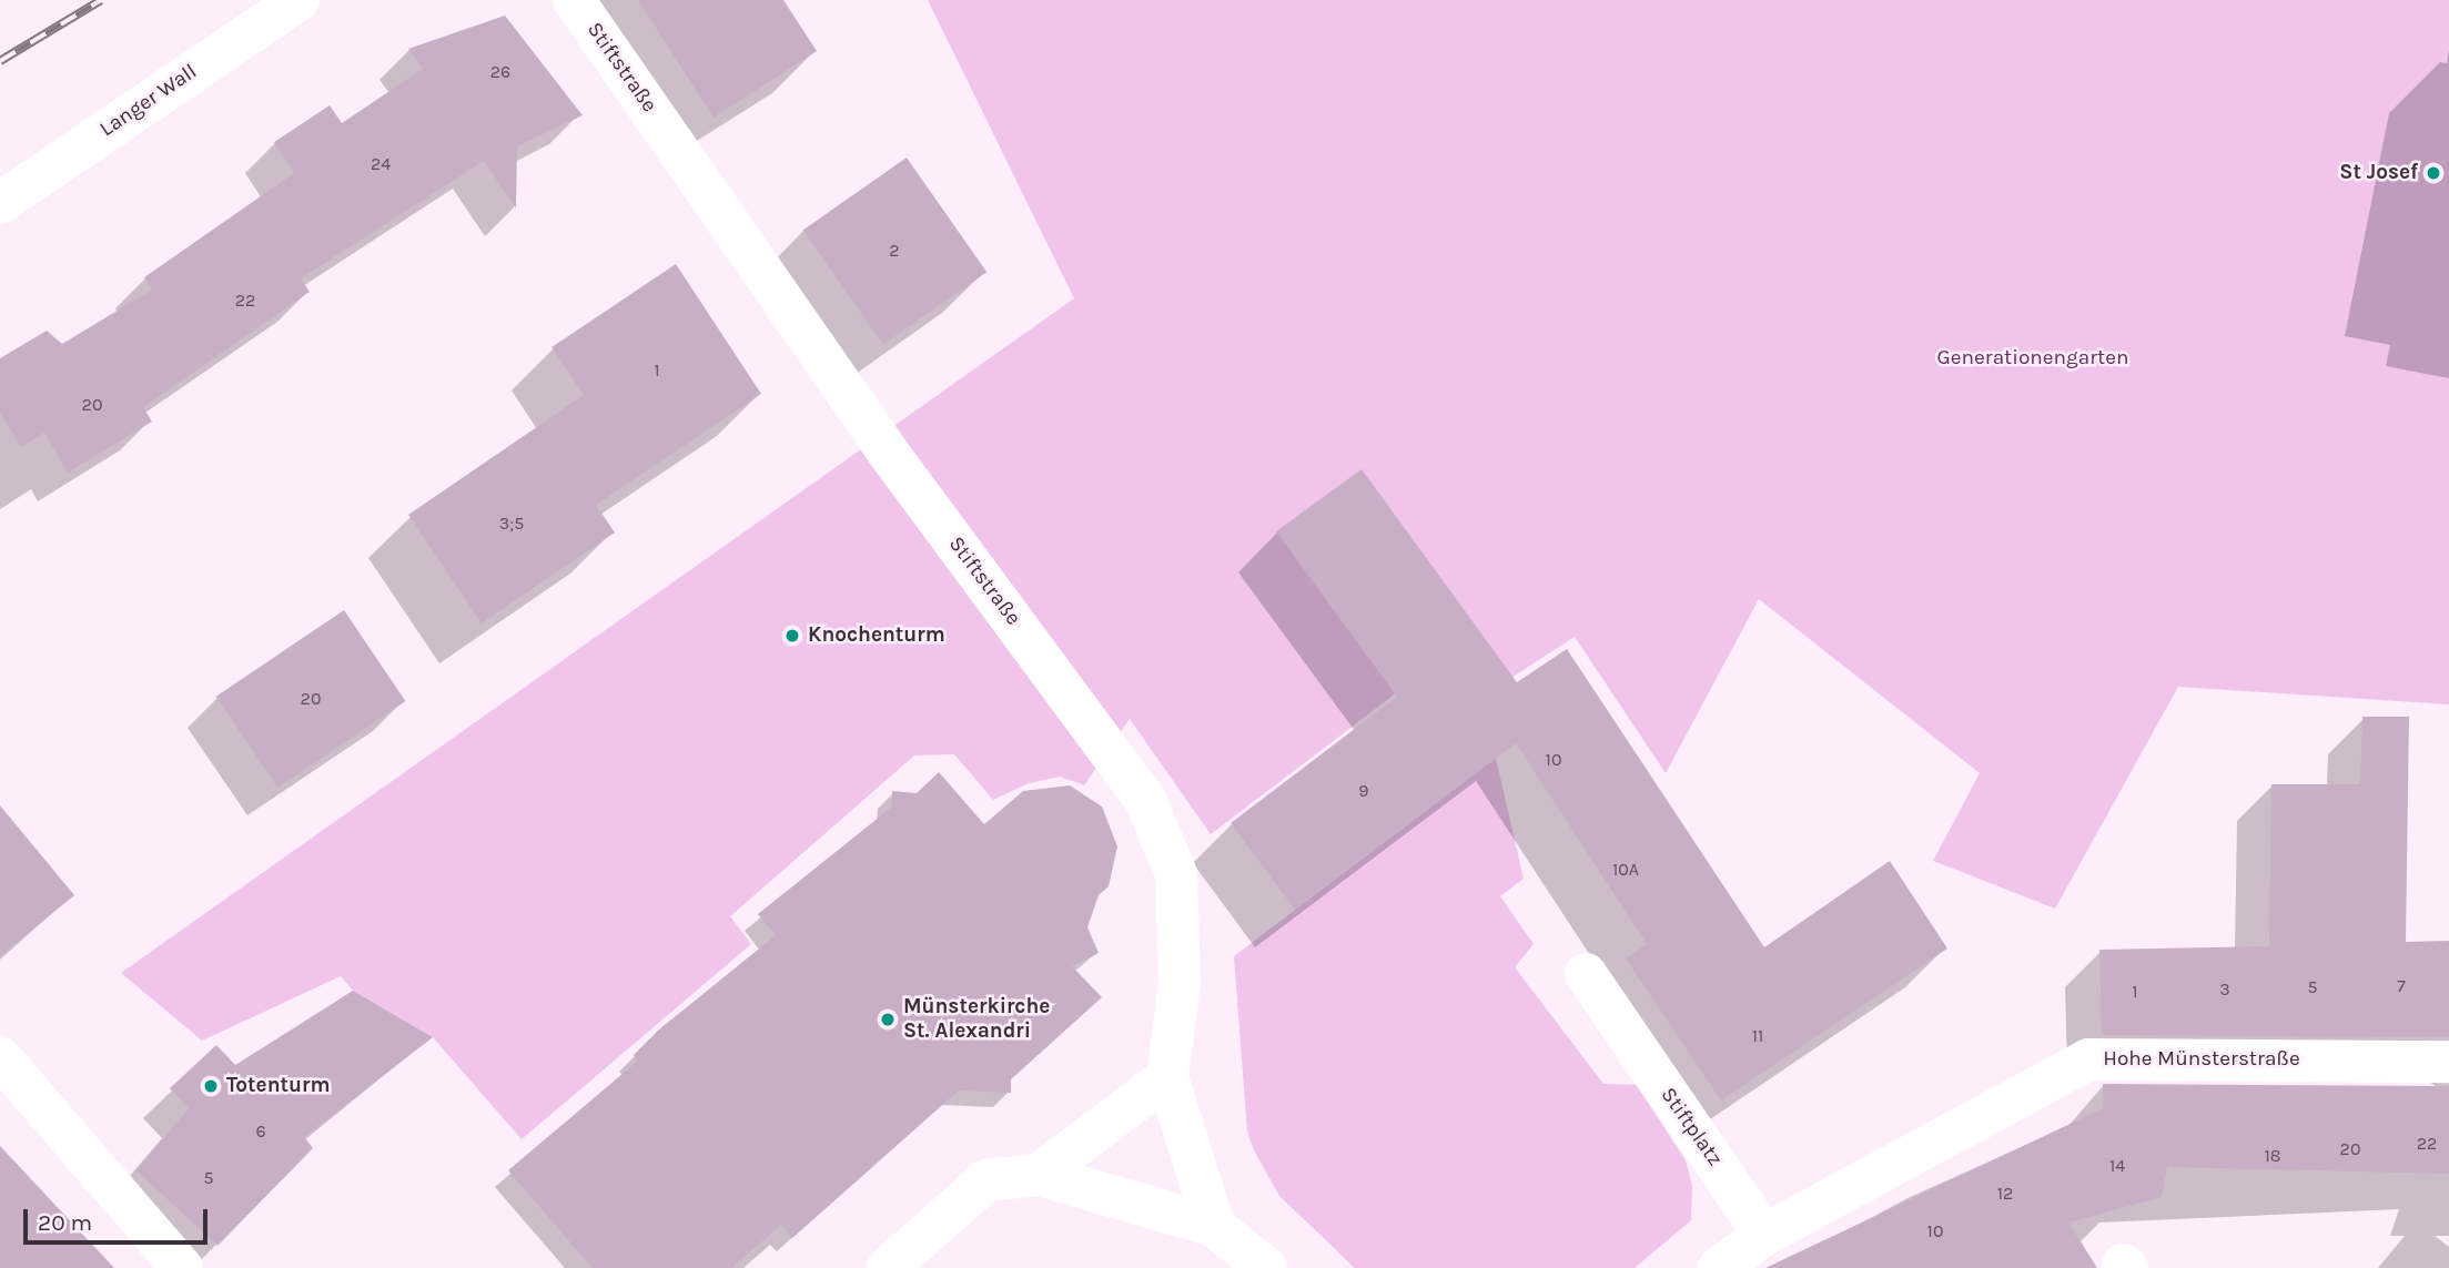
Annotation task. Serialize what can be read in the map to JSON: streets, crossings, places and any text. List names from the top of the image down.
{
  "streets": {
    "street": [
      "Stiftstraße",
      "Langer Wall",
      "Hohe Münsterstraße",
      "Stiftplatz"
    ]
  },
  "crossings": [
    ["Hohe Münsterstraße", "Stiftplatz"]
  ],
  "parks": ["Generationengarten"],
  "places": [
    "St Josef",
    "Knochenturm",
    "Münsterkirche St. Alexandri",
    "Totenturm"
  ],
  "house_numbers": [
    "26",
    "24",
    "2",
    "22",
    "1",
    "20",
    "3;5",
    "20",
    "10",
    "9",
    "10A",
    "7",
    "5",
    "3",
    "1",
    "11",
    "6",
    "22",
    "20",
    "18",
    "14",
    "5",
    "12",
    "10"
  ],
  "scale_bar": "20 m"
}
